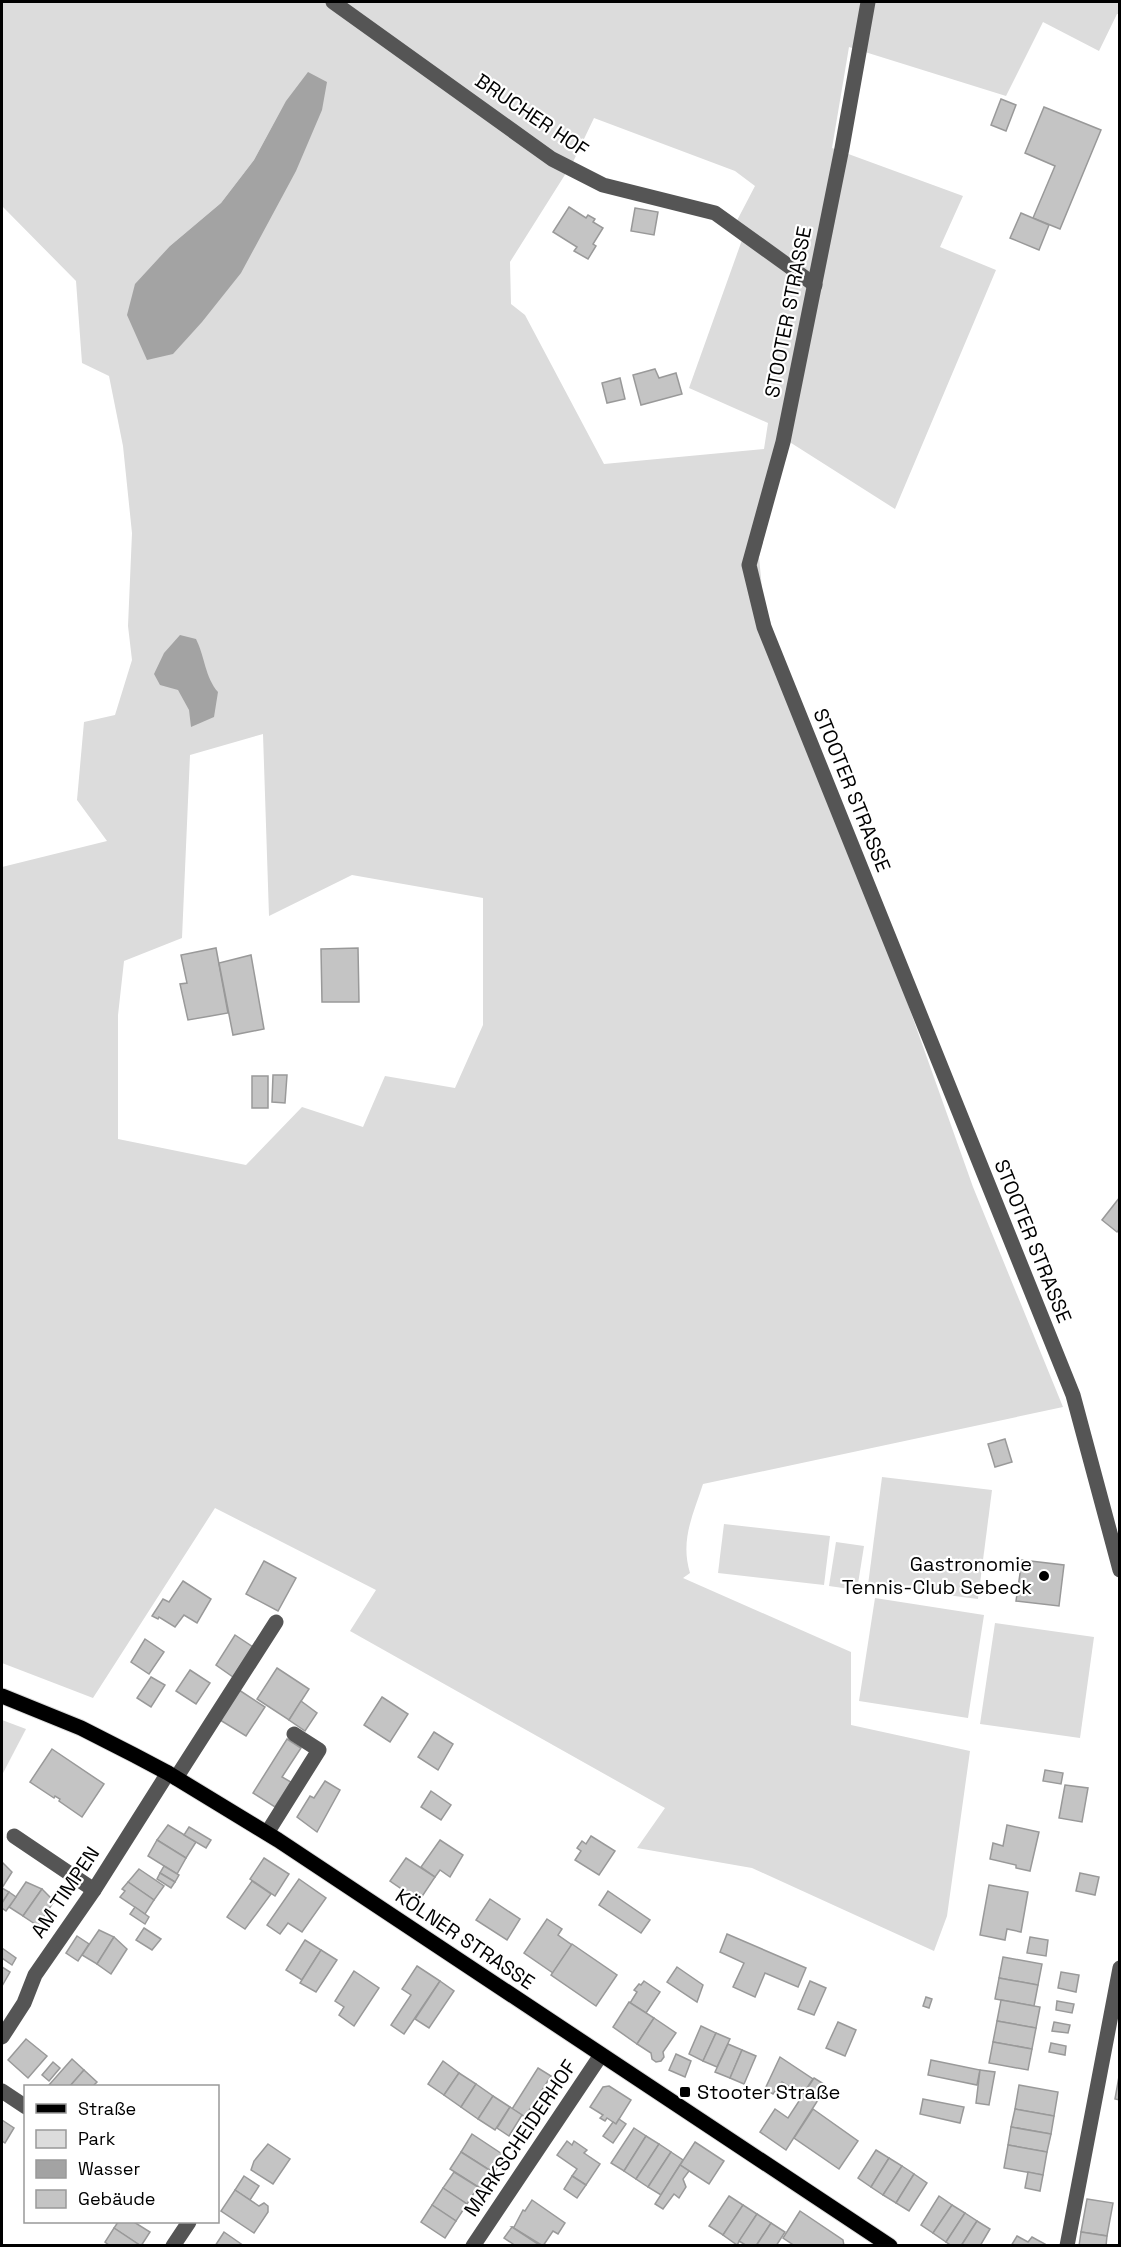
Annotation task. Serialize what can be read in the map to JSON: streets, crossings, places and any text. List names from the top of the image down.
{
  "streets": {
    "main road": ["KÖLNER STRASSE"],
    "street": [
      "BRUCHER HOF",
      "STOOTER STRASSE",
      "AM TIMPEN",
      "MARKSCHEIDERHOF"
    ]
  },
  "crossings": [
    ["BRUCHER HOF", "STOOTER STRASSE"],
    ["AM TIMPEN", "KÖLNER STRASSE"],
    ["KÖLNER STRASSE", "MARKSCHEIDERHOF"]
  ],
  "places": {
    "other": ["Gastronomie Tennis-Club Sebeck"],
    "transit": ["Stooter Straße"]
  },
  "legend": [
    "Straße",
    "Park",
    "Wasser",
    "Gebäude"
  ]
}
